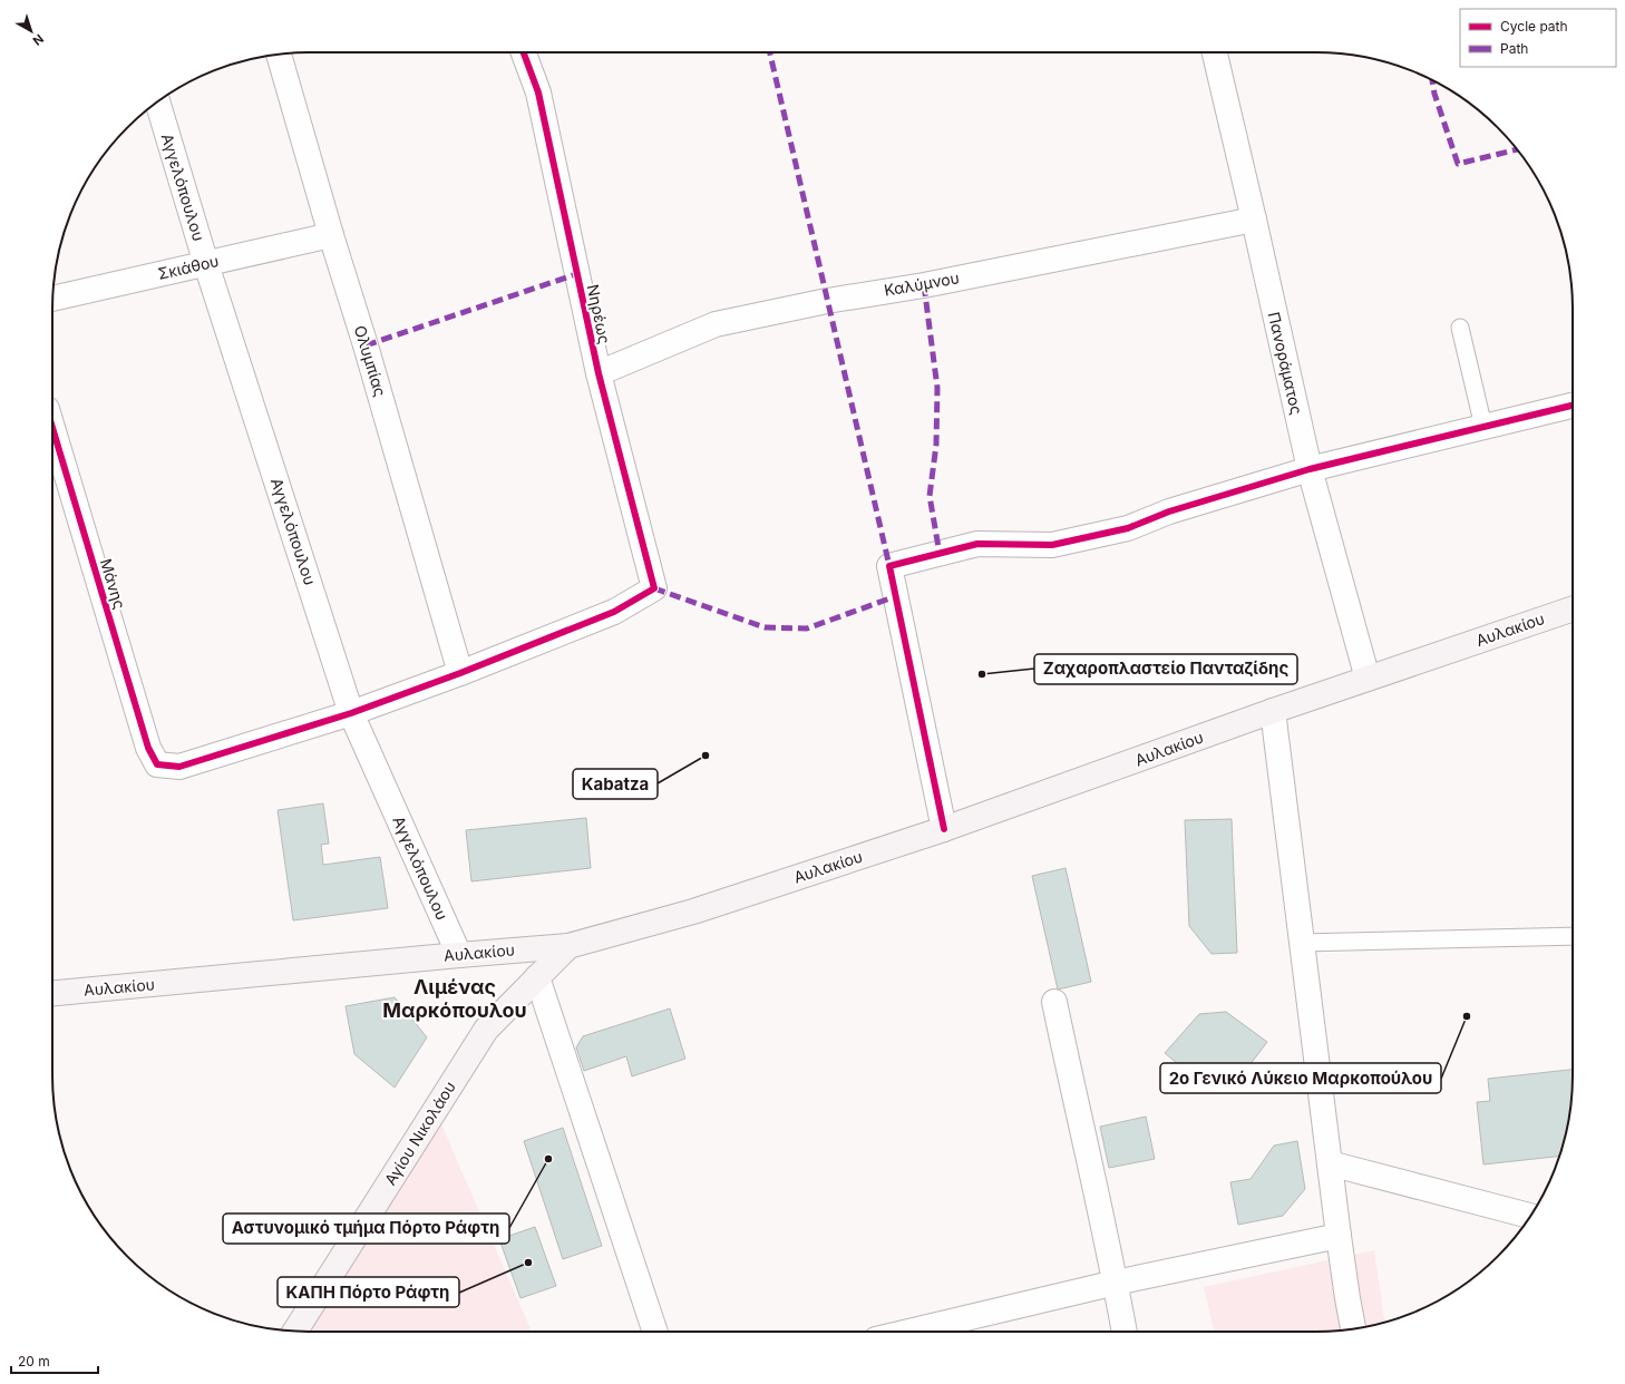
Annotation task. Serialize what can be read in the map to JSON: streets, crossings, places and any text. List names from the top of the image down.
{
  "streets": {
    "main road": ["Αυλακίου", "Αγίου Νικολάου"],
    "street": [
      "Αγγελόπουλου",
      "Σκιάθου",
      "Καλύμνου",
      "Νηρέως",
      "Ολυμπίας",
      "Πανοράματος",
      "Μάνης"
    ]
  },
  "crossings": [
    ["Αγγελόπουλου", "Σκιάθου"],
    ["Αγγελόπουλου", "Μάνης"],
    ["Αγγελόπουλου", "Αυλακίου"],
    ["Σκιάθου", "Ολυμπίας"],
    ["Καλύμνου", "Νηρέως"],
    ["Καλύμνου", "Πανοράματος"],
    ["Νηρέως", "Ολυμπίας"],
    ["Πανοράματος", "Αυλακίου"],
    ["Αυλακίου", "Αγίου Νικολάου"]
  ],
  "districts": ["Λιμένας Μαρκόπουλου"],
  "places": [
    "Ζαχαροπλαστείο Πανταζίδης",
    "Kabatza",
    "2ο Γενικό Λύκειο Μαρκοπούλου",
    "Αστυνομικό τμήμα Πόρτο Ράφτη",
    "ΚΑΠΗ Πόρτο Ράφτη"
  ],
  "legend": ["Cycle path", "Path"],
  "scale_bar": "20 m",
  "north": "bottom right"
}
